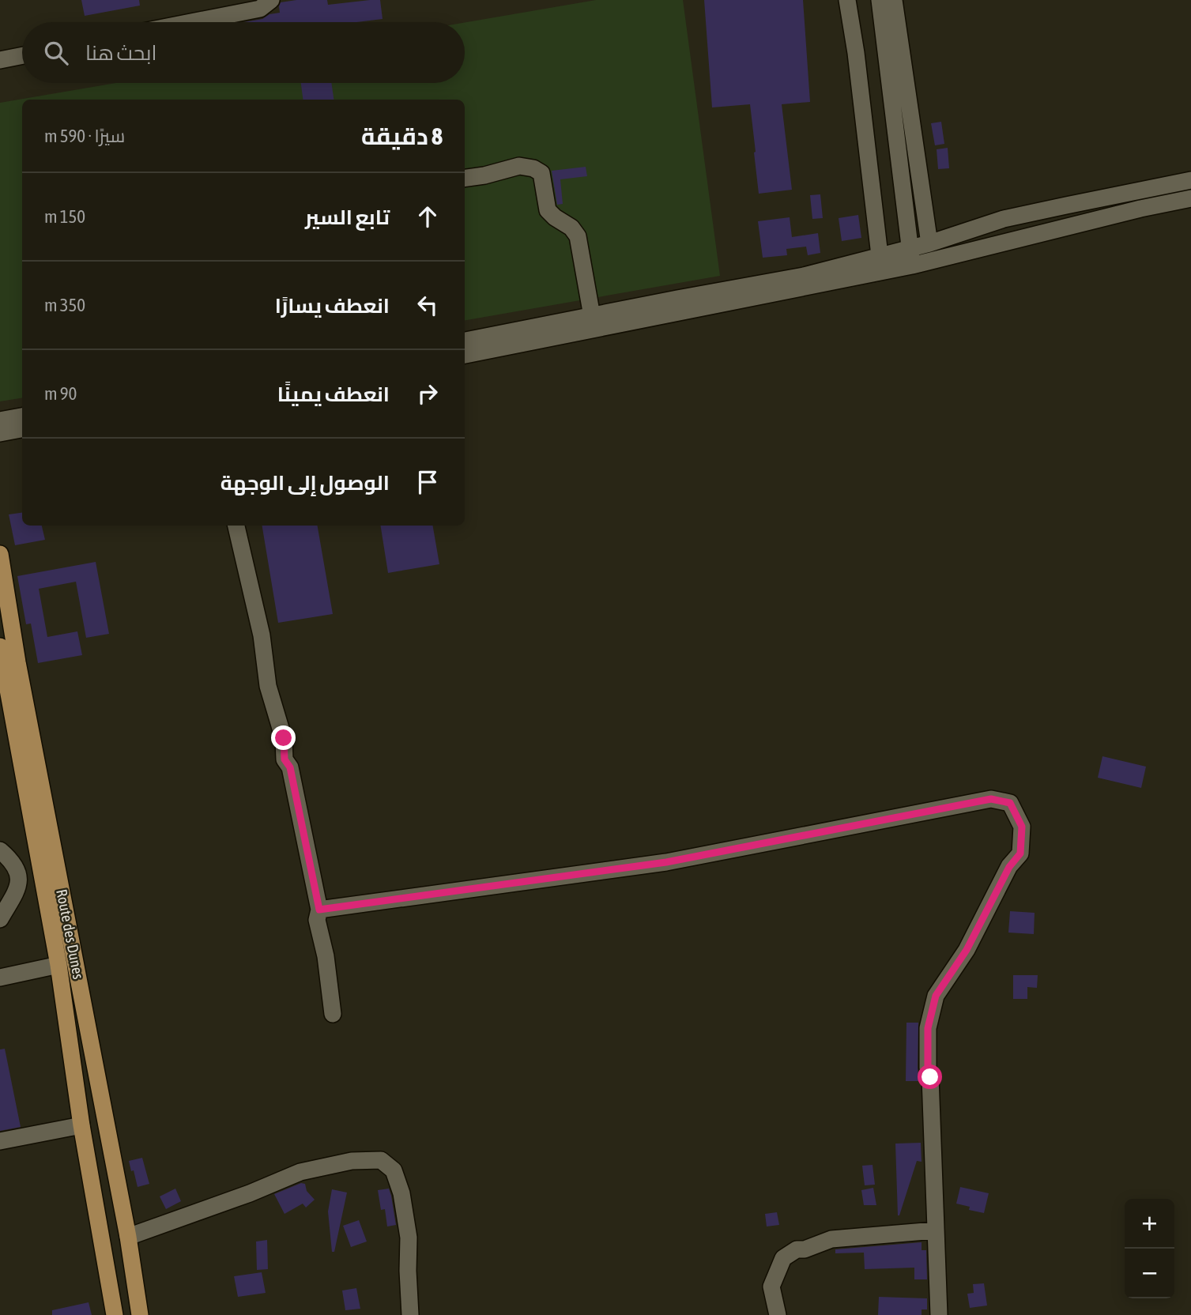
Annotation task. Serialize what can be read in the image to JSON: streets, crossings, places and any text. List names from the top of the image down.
{
  "streets": {
    "main road": ["Route des Dunes"]
  },
  "page": {
    "search": "ابحث هنا",
    "heading": ["8 دقيقة", "سيرًا · 590 m"],
    "list": [
      ["تابع السير", "150 m"],
      ["انعطف يسارًا", "350 m"],
      ["انعطف يمينًا", "90 m"],
      "الوصول إلى الوجهة"
    ],
    "map_buttons": ["+", "−"]
  }
}
